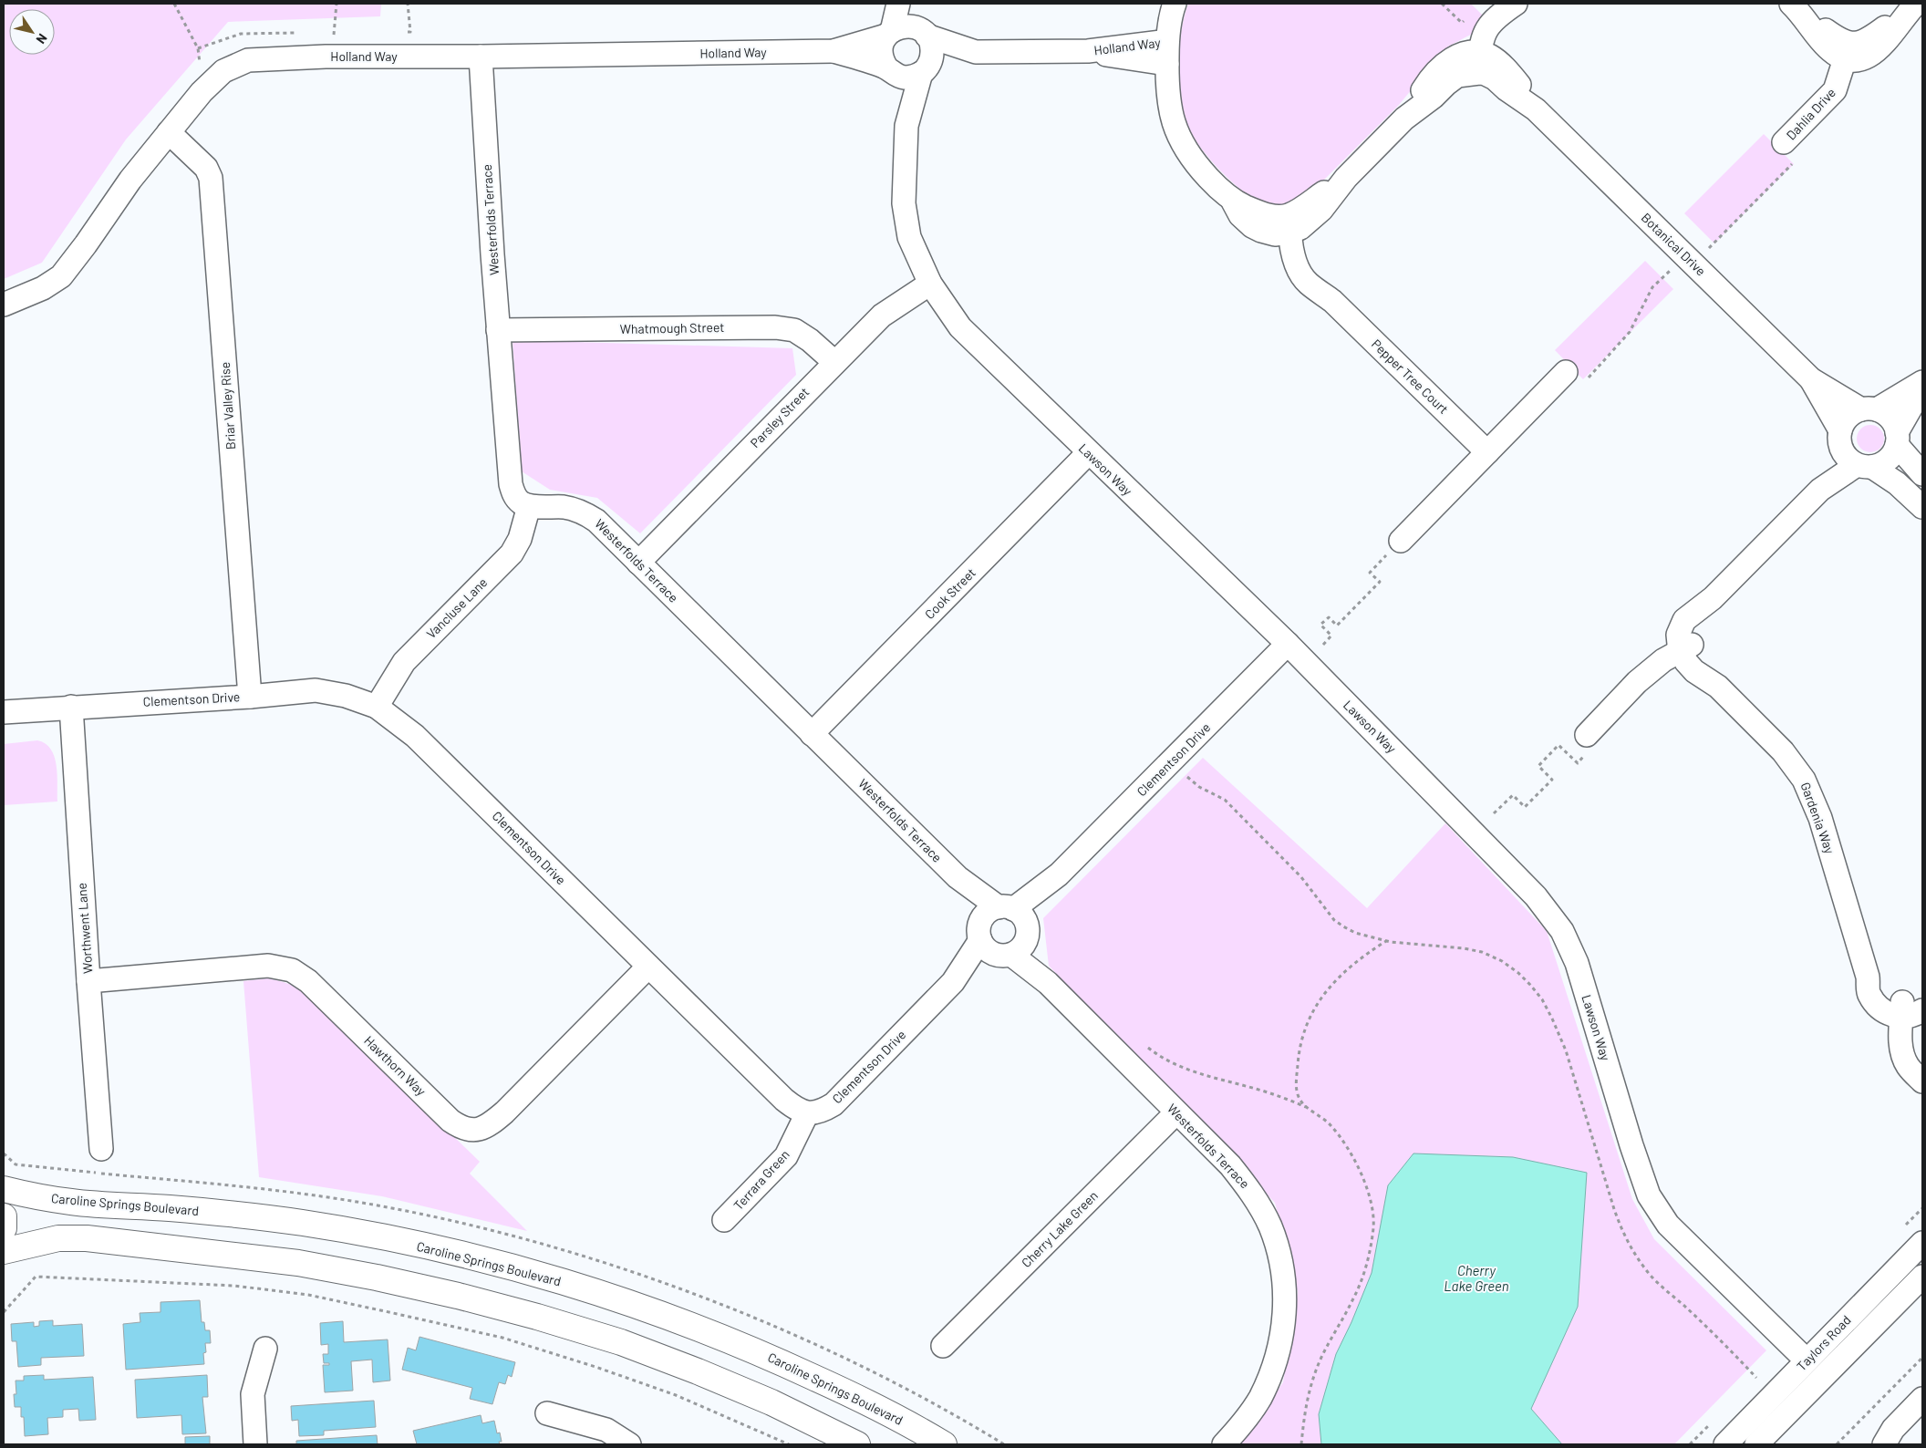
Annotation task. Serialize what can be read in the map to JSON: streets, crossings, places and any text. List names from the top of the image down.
{
  "streets": {
    "main road": ["Caroline Springs Boulevard"],
    "street": [
      "Holland Way",
      "Dahlia Drive",
      "Westerfolds Terrace",
      "Botanical Drive",
      "Whatmough Street",
      "Pepper Tree Court",
      "Briar Valley Rise",
      "Parsley Street",
      "Lawson Way",
      "Cook Street",
      "Vancluse Lane",
      "Clementson Drive",
      "Gardenia Way",
      "Worthwent Lane",
      "Hawthorn Way",
      "Terrara Green",
      "Cherry Lake Green",
      "Taylors Road"
    ]
  },
  "crossings": [
    ["Holland Way", "Westerfolds Terrace"],
    ["Holland Way", "Briar Valley Rise"],
    ["Holland Way", "Lawson Way"],
    ["Westerfolds Terrace", "Whatmough Street"],
    ["Westerfolds Terrace", "Parsley Street"],
    ["Westerfolds Terrace", "Cook Street"],
    ["Westerfolds Terrace", "Vancluse Lane"],
    ["Westerfolds Terrace", "Clementson Drive"],
    ["Westerfolds Terrace", "Cherry Lake Green"],
    ["Botanical Drive", "Gardenia Way"],
    ["Whatmough Street", "Parsley Street"],
    ["Briar Valley Rise", "Clementson Drive"],
    ["Parsley Street", "Lawson Way"],
    ["Lawson Way", "Cook Street"],
    ["Lawson Way", "Clementson Drive"],
    ["Lawson Way", "Taylors Road"],
    ["Vancluse Lane", "Clementson Drive"],
    ["Clementson Drive", "Worthwent Lane"],
    ["Clementson Drive", "Hawthorn Way"],
    ["Clementson Drive", "Terrara Green"],
    ["Worthwent Lane", "Hawthorn Way"]
  ],
  "water": ["Cherry Lake Green"],
  "north": "bottom right"
}
